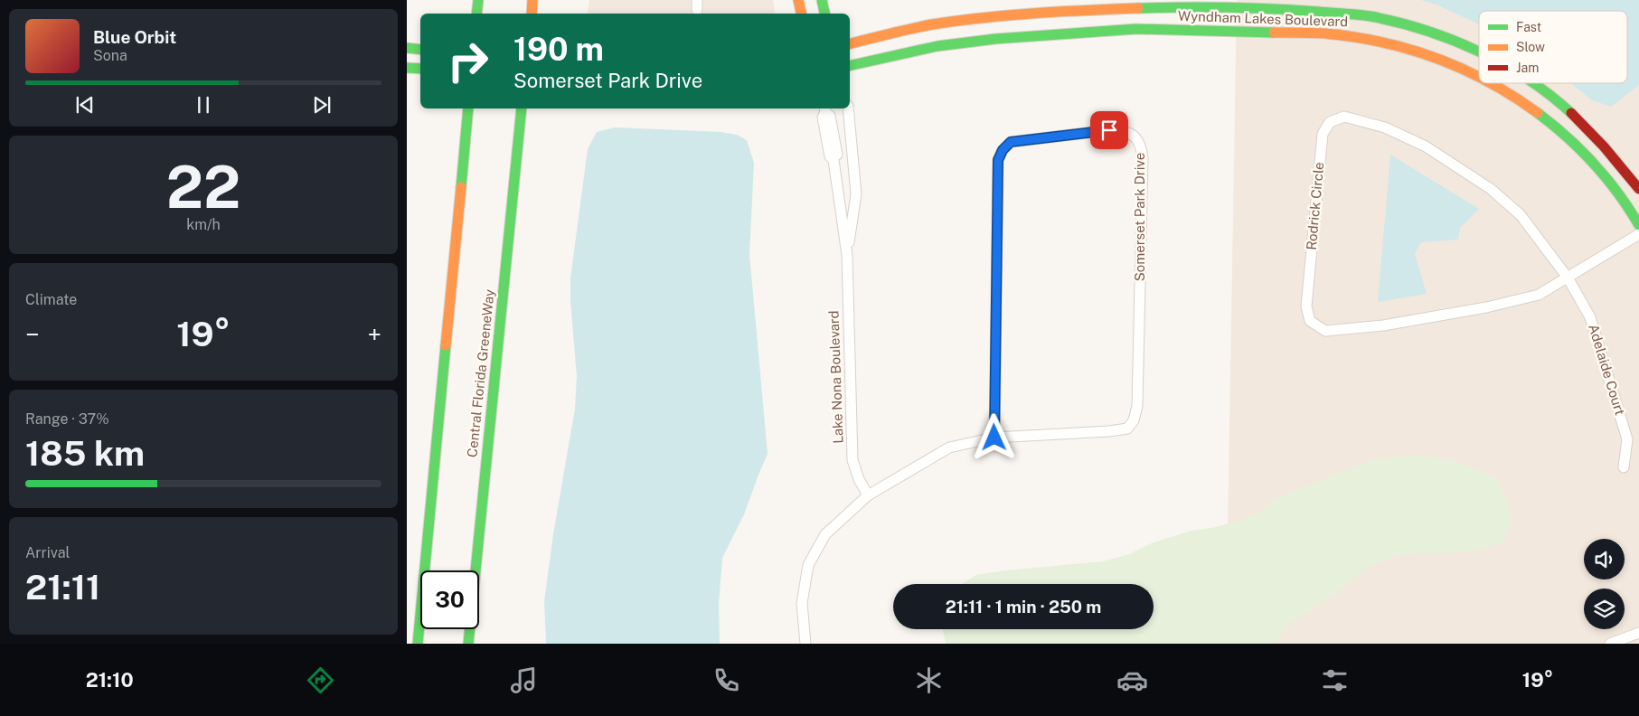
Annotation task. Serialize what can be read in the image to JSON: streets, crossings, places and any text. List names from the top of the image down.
{
  "streets": {
    "main road": ["Wyndham Lakes Boulevard", "Central Florida GreeneWay"],
    "street": [
      "Rodrick Circle",
      "Somerset Park Drive",
      "Adelaide Court",
      "Lake Nona Boulevard"
    ]
  },
  "crossings": [
    ["Rodrick Circle", "Adelaide Court"],
    ["Somerset Park Drive", "Lake Nona Boulevard"]
  ],
  "legend": ["Fast", "Slow", "Jam"],
  "page": {
    "turn": ["190 m", "Somerset Park Drive"],
    "song": ["Blue Orbit", "Sona"],
    "tile": [
      ["22", "km/h"],
      "Climate",
      ["Range · 37%", "185 km"],
      ["Arrival", "21:11"]
    ],
    "heat": ["−", "19°", "+"],
    "limit": "30",
    "trip": "21:11 · 1 min · 250 m",
    "tabs": ["21:10", "19°"]
  }
}
